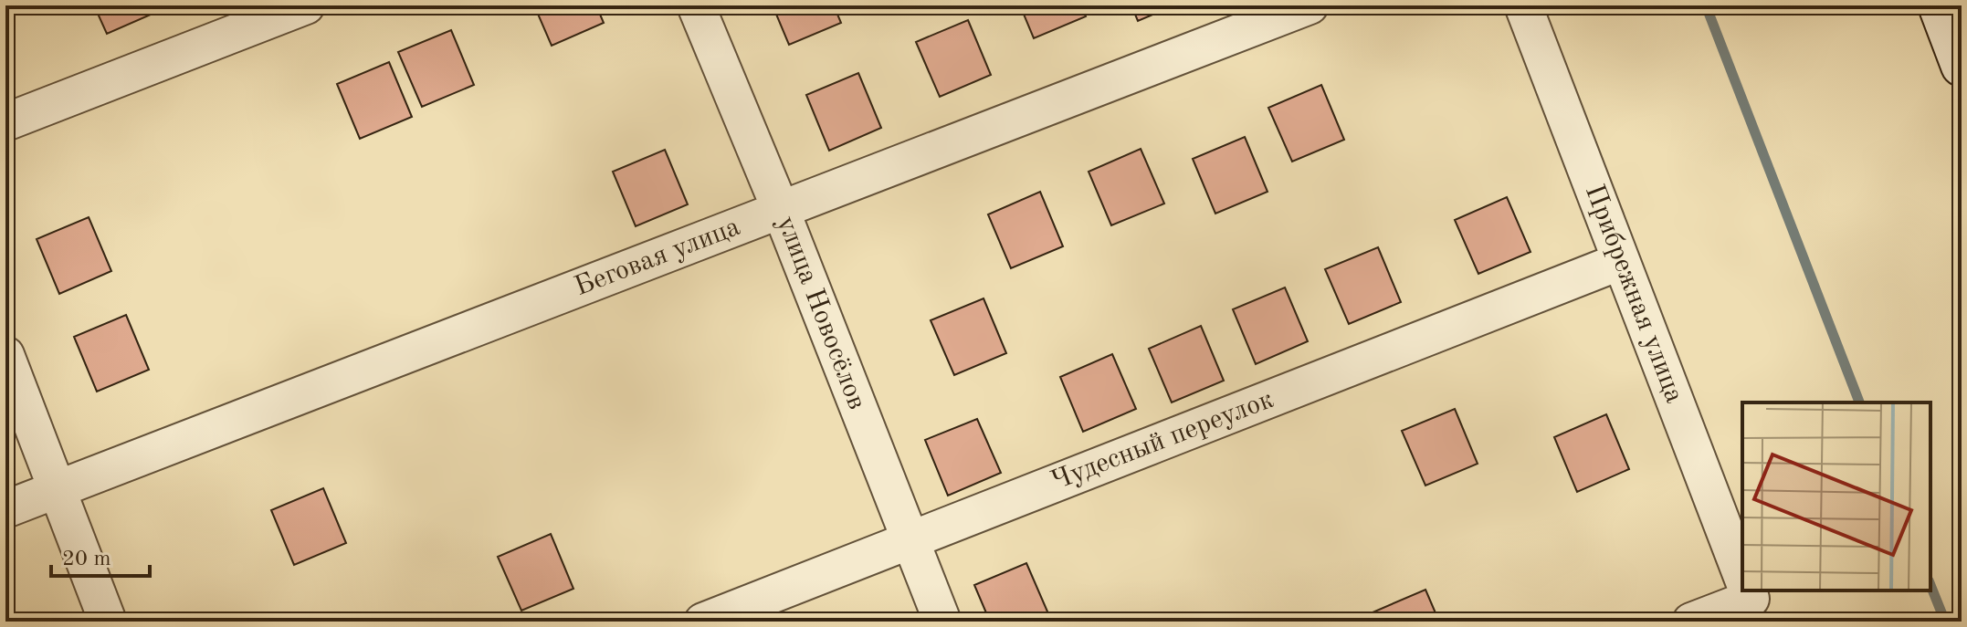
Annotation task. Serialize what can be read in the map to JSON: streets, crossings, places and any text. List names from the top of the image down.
{
  "streets": {
    "street": [
      "Беговая улица",
      "Прибрежная улица",
      "улица Новосёлов",
      "Чудесный переулок"
    ]
  },
  "crossings": [
    ["Беговая улица", "улица Новосёлов"],
    ["Прибрежная улица", "Чудесный переулок"],
    ["улица Новосёлов", "Чудесный переулок"]
  ],
  "scale_bar": "20 m"
}
